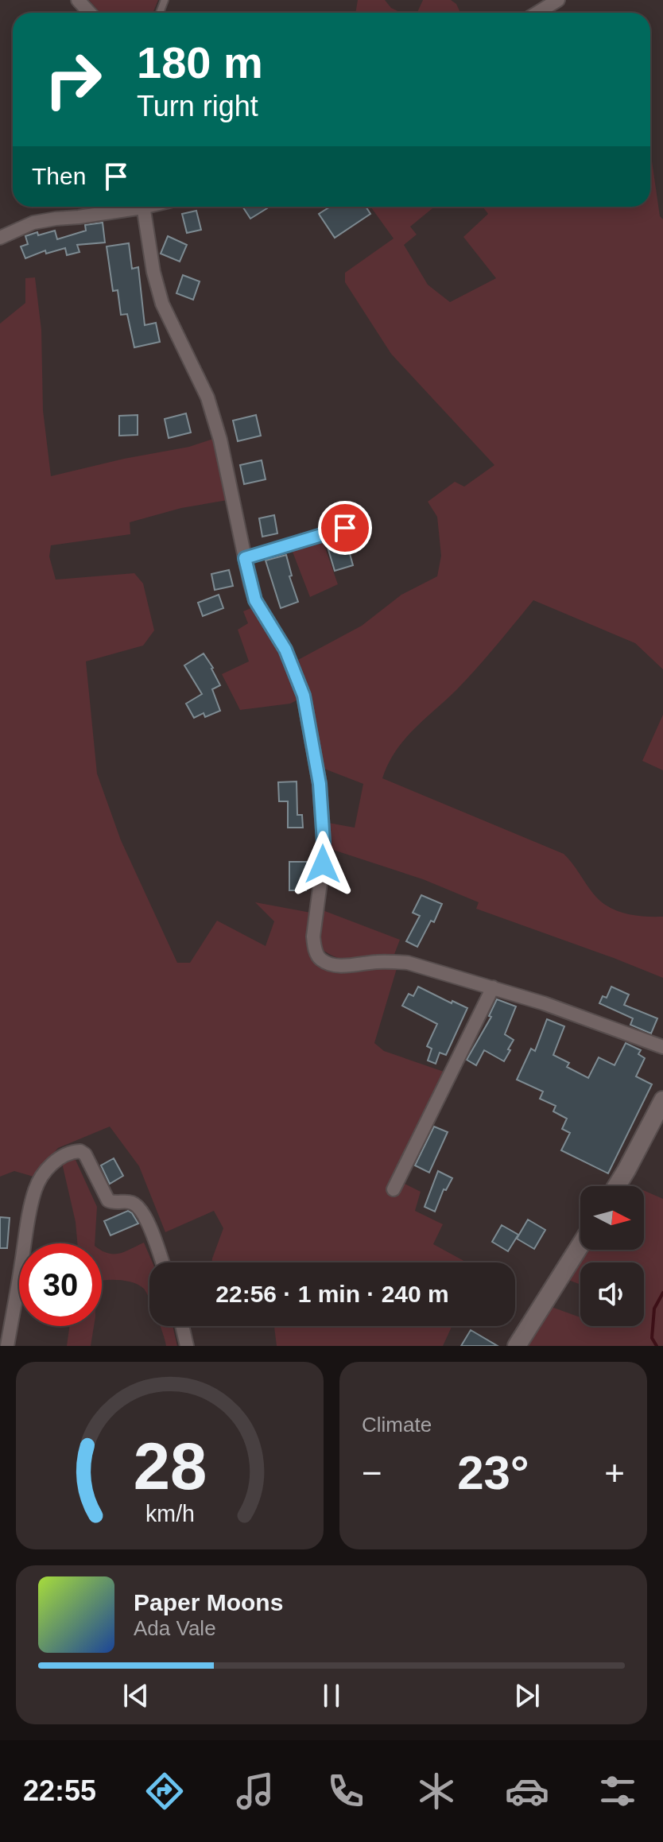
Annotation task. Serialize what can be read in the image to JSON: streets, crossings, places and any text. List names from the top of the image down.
{
  "north": "right",
  "page": {
    "turn": ["180 m", "Turn right"],
    "then": "Then",
    "limit": "30",
    "trip": "22:56 · 1 min · 240 m",
    "tile": "Climate",
    "heat": ["−", "23°", "+"],
    "song": ["Paper Moons", "Ada Vale"],
    "tabs": "22:55",
    "gauge": ["28", "km/h"]
  }
}
